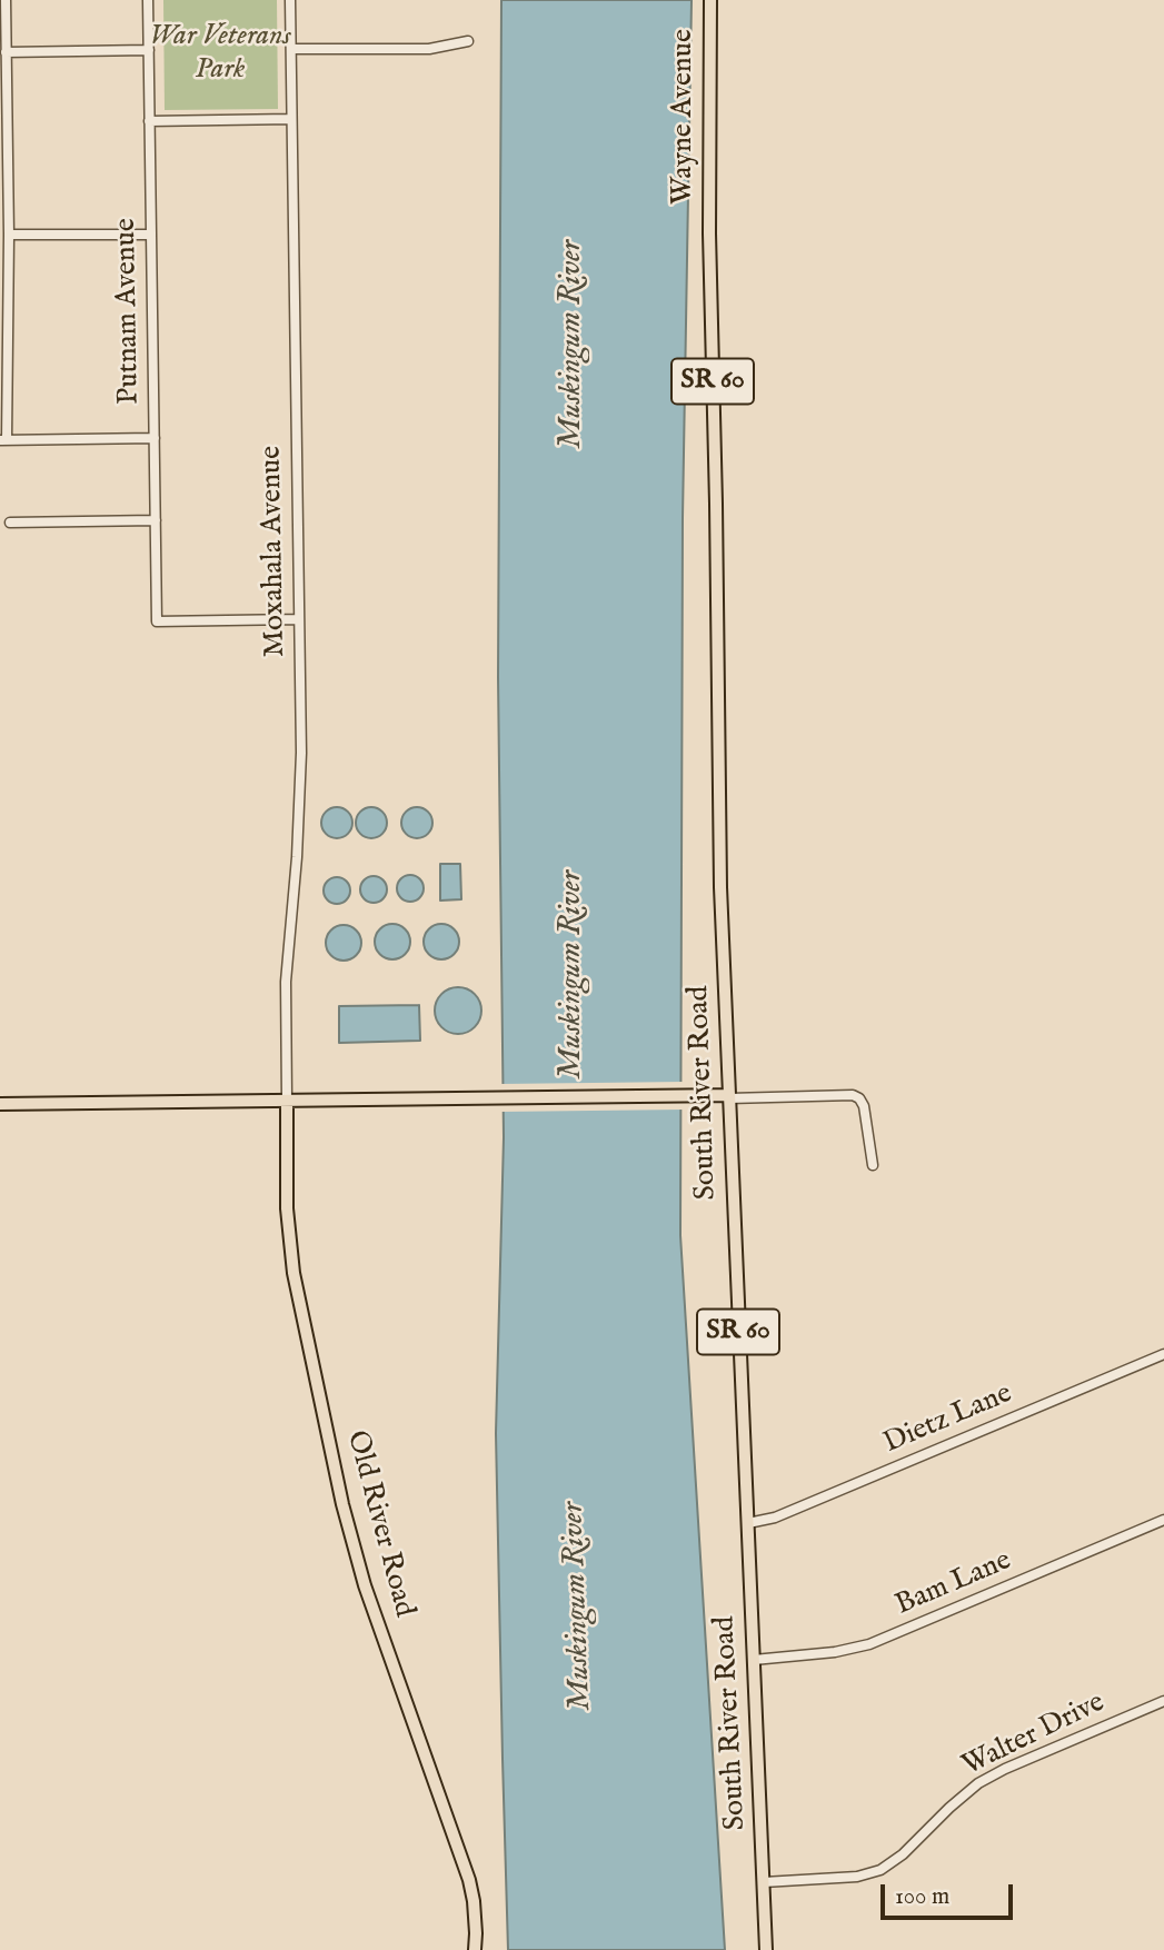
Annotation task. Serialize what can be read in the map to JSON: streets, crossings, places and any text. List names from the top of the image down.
{
  "streets": {
    "main road": [
      "Wayne Avenue",
      "SR 60",
      "South River Road",
      "Old River Road"
    ],
    "street": [
      "Putnam Avenue",
      "Moxahala Avenue",
      "Dietz Lane",
      "Bam Lane",
      "Walter Drive"
    ]
  },
  "crossings": [
    ["Wayne Avenue", "South River Road"],
    ["Putnam Avenue", "Moxahala Avenue"],
    ["Moxahala Avenue", "Old River Road"],
    ["South River Road", "Dietz Lane"],
    ["South River Road", "Bam Lane"],
    ["South River Road", "Walter Drive"]
  ],
  "water": ["Muskingum River"],
  "parks": ["War Veterans Park"],
  "scale_bar": "100 m"
}
